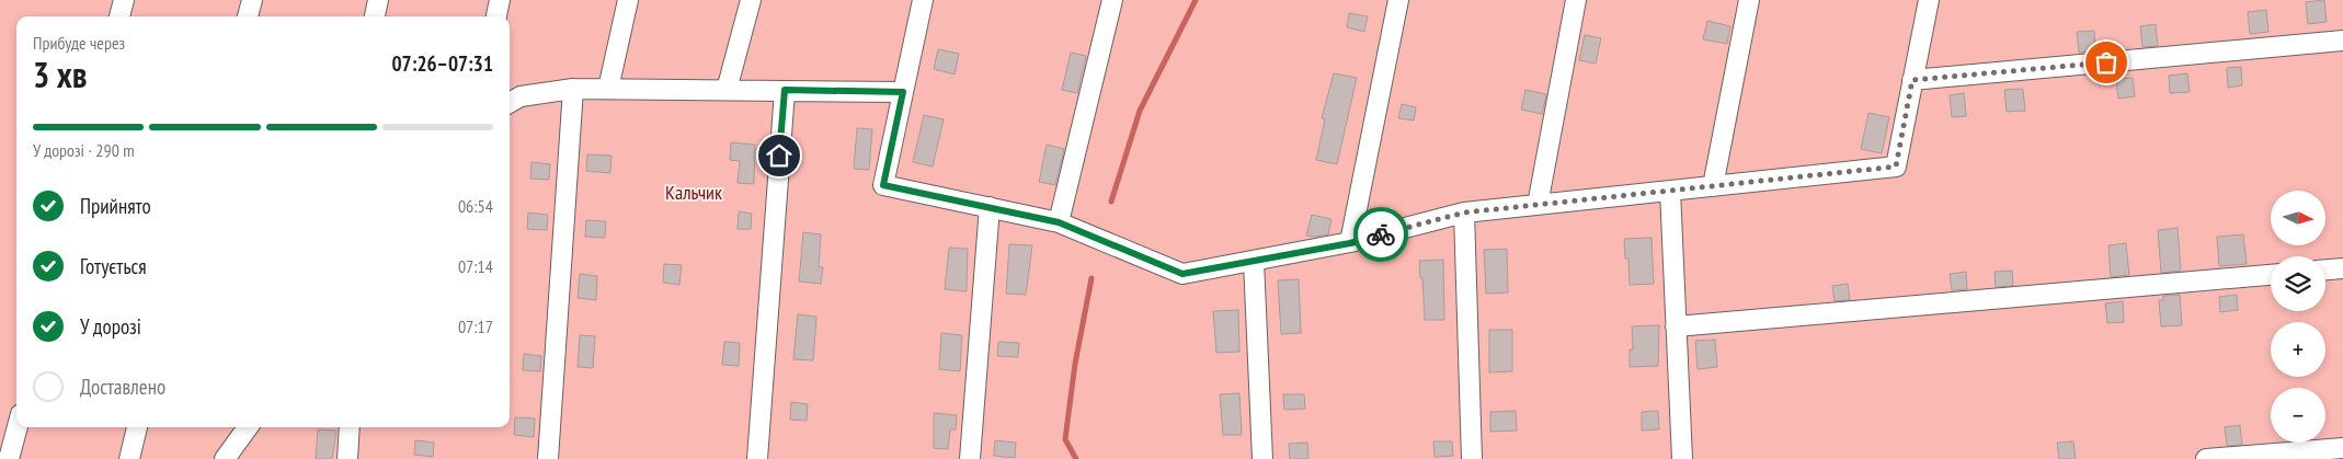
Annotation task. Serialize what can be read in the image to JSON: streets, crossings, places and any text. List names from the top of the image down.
{
  "parks": ["Кальчик"],
  "north": "right",
  "page": {
    "heading": ["3 хв", "Прибуде через", "07:26–07:31"],
    "bar": "У дорозі · 290 m",
    "list": [
      ["Прийнято", "06:54"],
      ["Готується", "07:14"],
      ["У дорозі", "07:17"],
      "Доставлено"
    ],
    "map_buttons": ["+", "−"]
  }
}
